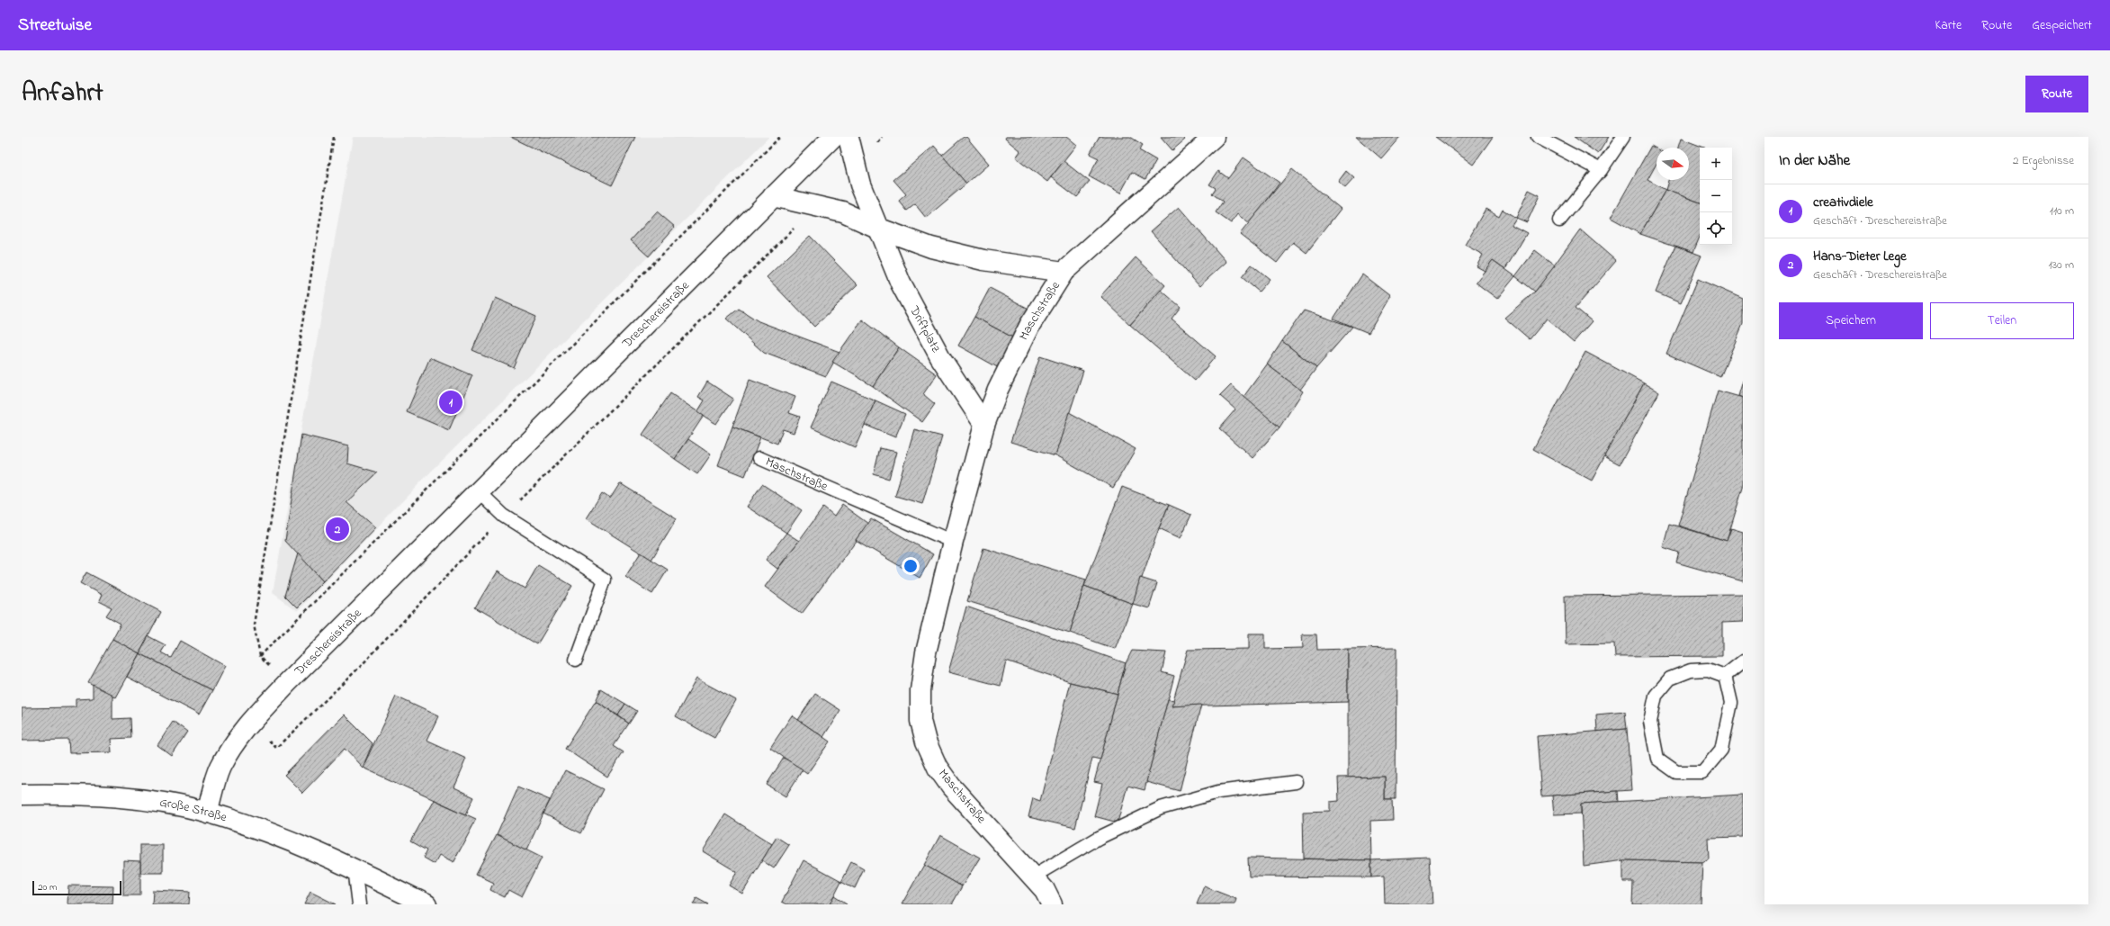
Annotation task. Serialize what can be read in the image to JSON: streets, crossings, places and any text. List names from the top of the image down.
{
  "streets": {
    "street": [
      "Maschstraße",
      "Dreschereistraße",
      "Driftplatz",
      "Große Straße"
    ]
  },
  "crossings": [
    ["Maschstraße", "Driftplatz"],
    ["Dreschereistraße", "Große Straße"]
  ],
  "scale_bar": "20 m",
  "north": "right",
  "page": {
    "header": "Streetwise",
    "nav": ["Karte", "Route", "Gespeichert"],
    "title": "Anfahrt",
    "buttons": [
      "Route",
      ["Speichern", "Teilen"]
    ],
    "heading": ["In der Nähe", "2 Ergebnisse"],
    "map_buttons": ["+", "−"],
    "list": [
      {
        "mark": "1",
        "name": "creativdiele",
        "note": "Geschäft · Dreschereistraße",
        "value": "110 m"
      },
      {
        "mark": "2",
        "name": "Hans-Dieter Lege",
        "note": "Geschäft · Dreschereistraße",
        "value": "130 m"
      }
    ],
    "pins": ["1", "2"],
    "scale": "20 m"
  }
}
